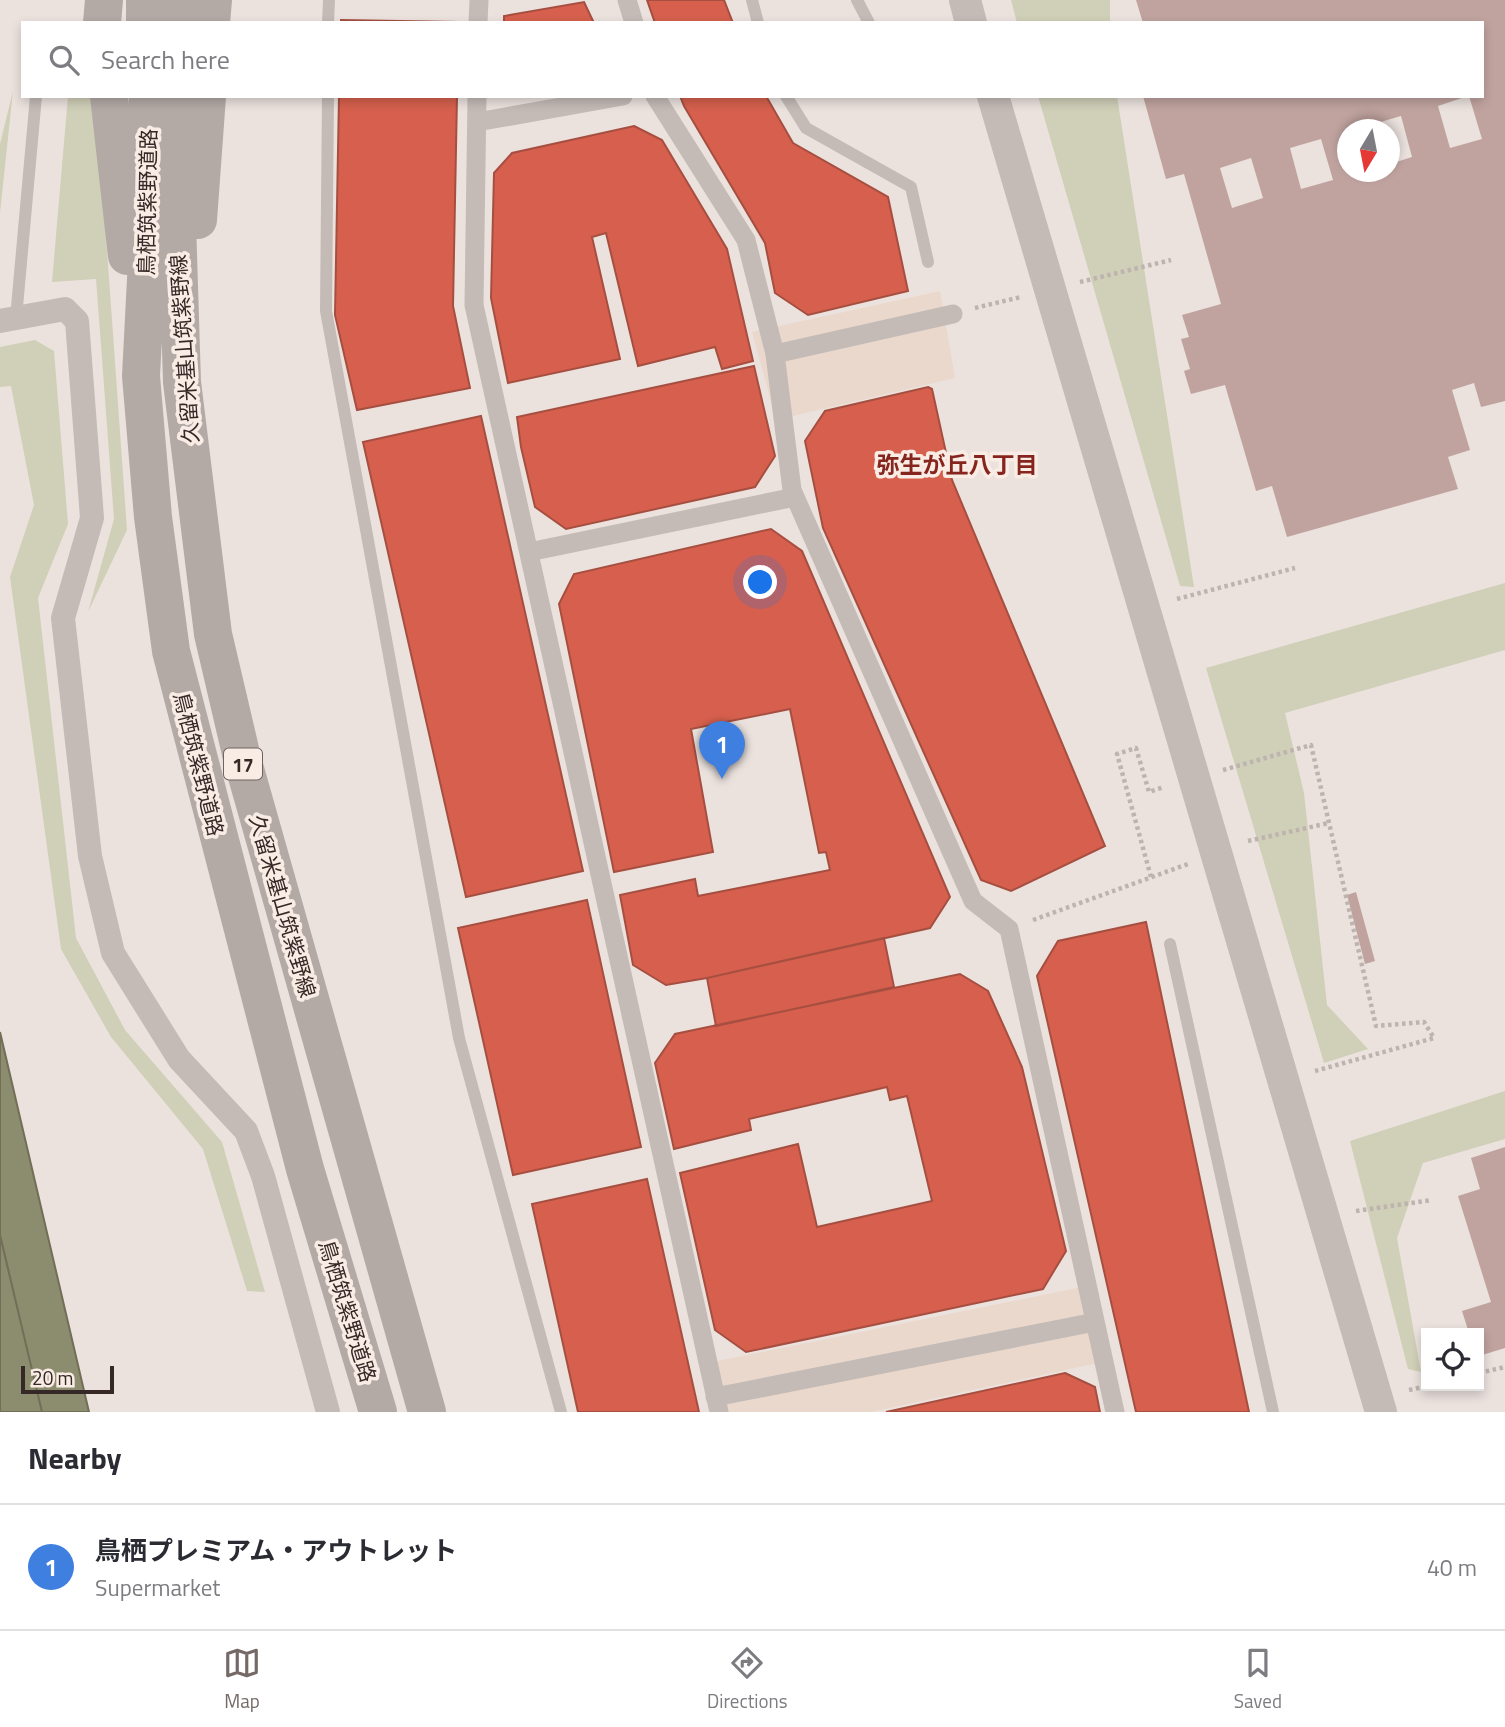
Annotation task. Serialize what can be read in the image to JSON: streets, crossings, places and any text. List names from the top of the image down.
{
  "streets": {
    "main road": ["鳥栖筑紫野道路", "久留米基山筑紫野線", "17"]
  },
  "districts": ["弥生が丘八丁目"],
  "scale_bar": "20 m",
  "north": "bottom",
  "page": {
    "search": "Search here",
    "pins": "1",
    "scale": "20 m",
    "heading": "Nearby",
    "list": [
      {
        "mark": "1",
        "name": "鳥栖プレミアム・アウトレット",
        "note": "Supermarket",
        "value": "40 m"
      }
    ],
    "nav": ["Map", "Directions", "Saved"]
  }
}
